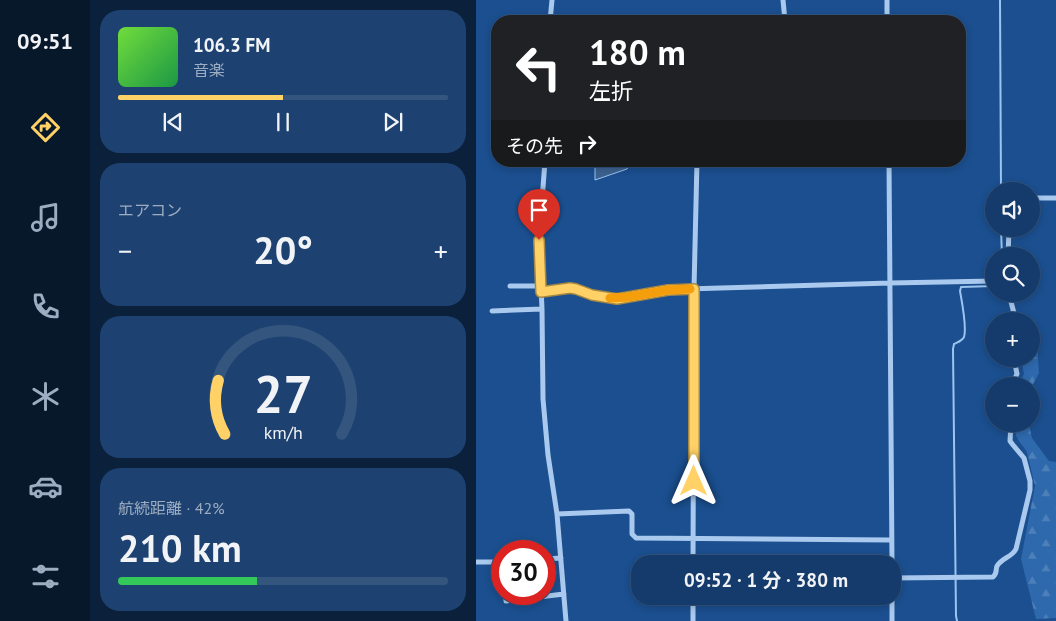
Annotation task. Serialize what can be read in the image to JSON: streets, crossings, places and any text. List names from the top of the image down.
{
  "page": {
    "tabs": "09:51",
    "turn": ["180 m", "左折"],
    "song": ["106.3 FM", "音楽"],
    "then": "その先",
    "tile": [
      "エアコン",
      ["航続距離 · 42%", "210 km"]
    ],
    "map_buttons": ["+", "−"],
    "heat": ["−", "20°", "+"],
    "limit": "30",
    "trip": "09:52 · 1 分 · 380 m",
    "gauge": ["27", "km/h"]
  }
}
